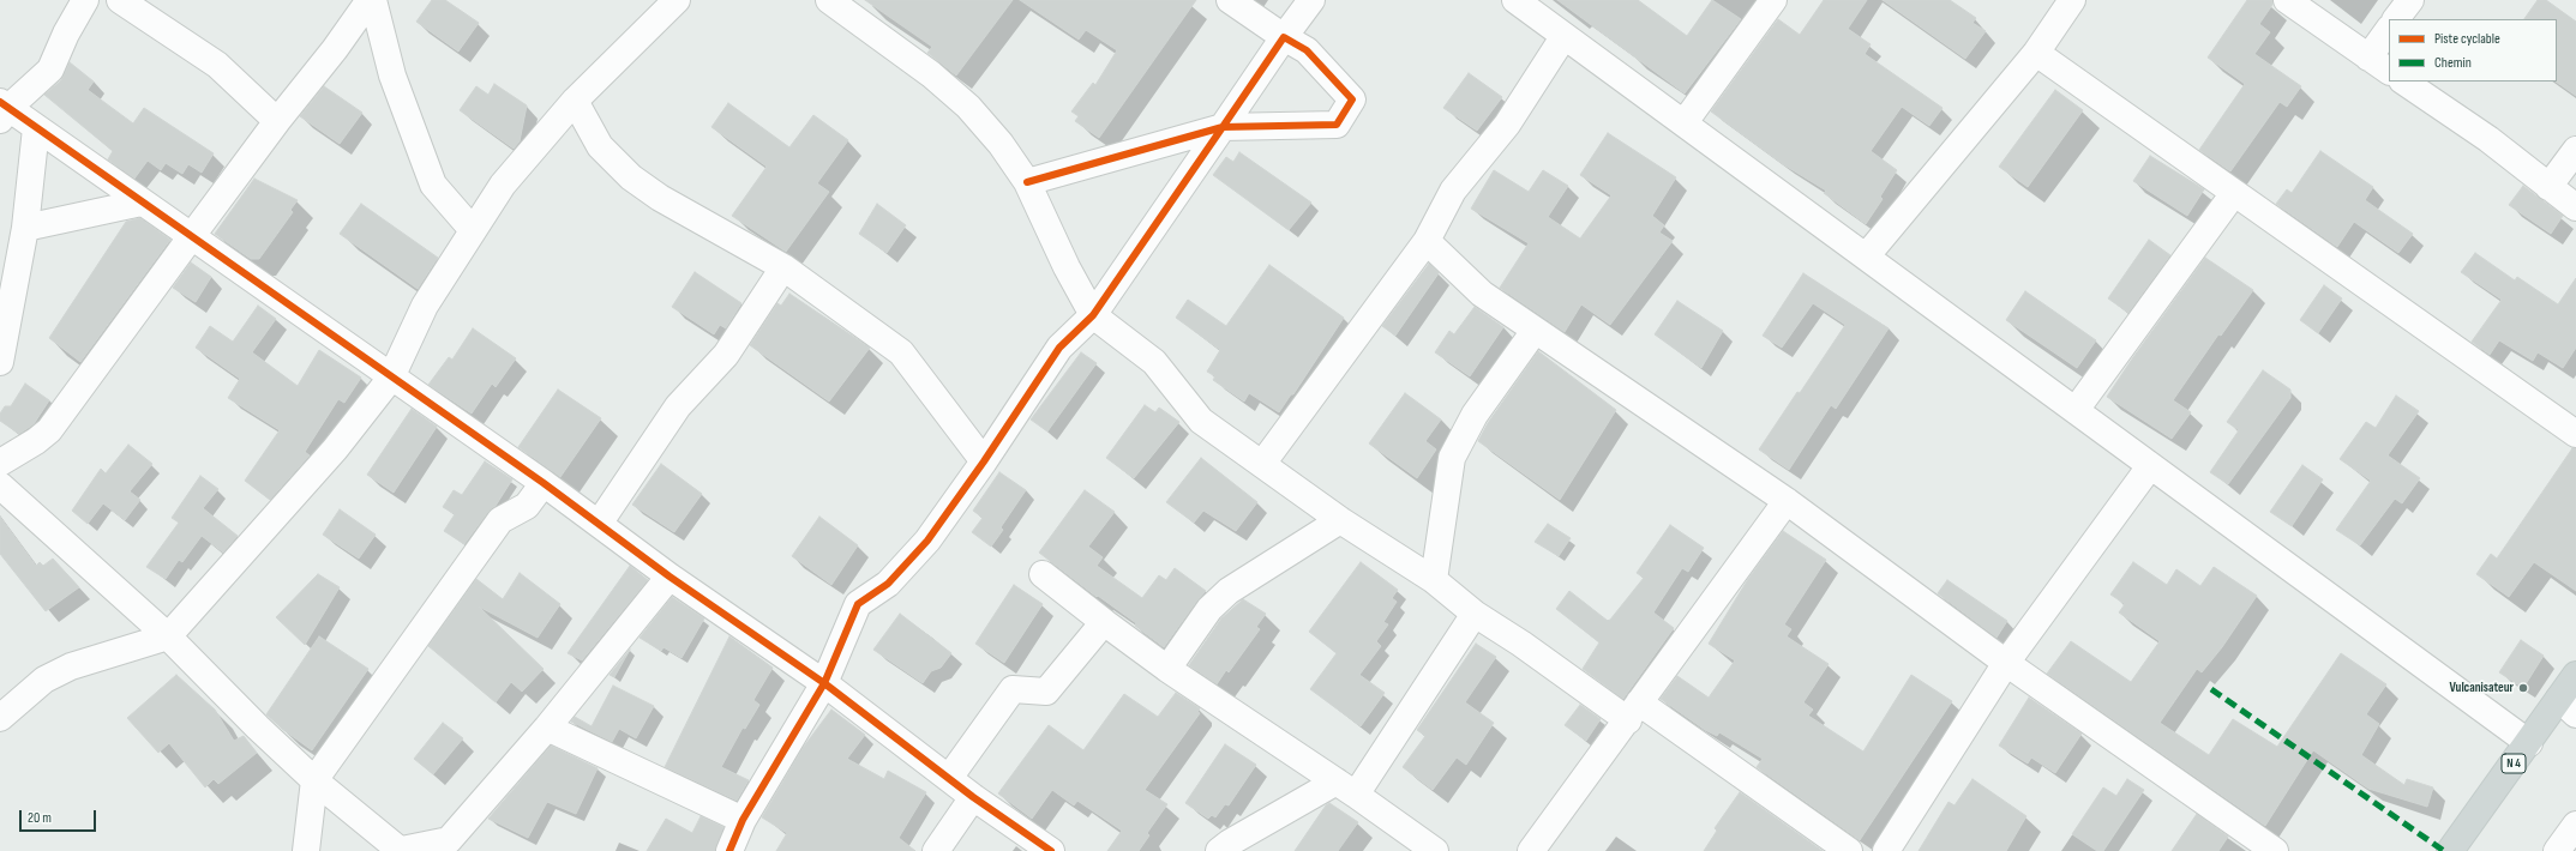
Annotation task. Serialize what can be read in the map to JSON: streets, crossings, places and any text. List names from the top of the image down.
{
  "streets": {
    "main road": ["N 4"]
  },
  "places": ["Vulcanisateur"],
  "legend": ["Piste cyclable", "Chemin"],
  "scale_bar": "20 m"
}
